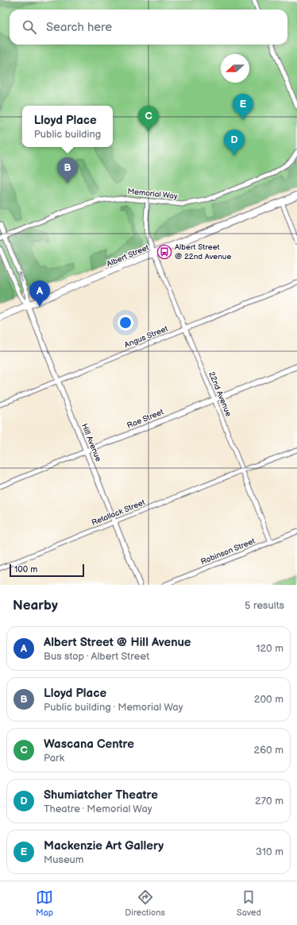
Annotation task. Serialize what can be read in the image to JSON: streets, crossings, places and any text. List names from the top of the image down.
{
  "streets": {
    "main road": ["Albert Street"],
    "street": [
      "Memorial Way",
      "Angus Street",
      "22nd Avenue",
      "Rae Street",
      "Hill Avenue",
      "Retallack Street",
      "Robinson Street"
    ]
  },
  "crossings": [
    ["Memorial Way", "22nd Avenue"],
    ["Albert Street", "22nd Avenue"],
    ["Albert Street", "Hill Avenue"],
    ["Angus Street", "22nd Avenue"],
    ["Angus Street", "Hill Avenue"],
    ["22nd Avenue", "Rae Street"],
    ["22nd Avenue", "Retallack Street"],
    ["22nd Avenue", "Robinson Street"],
    ["Rae Street", "Hill Avenue"],
    ["Hill Avenue", "Retallack Street"]
  ],
  "places": {
    "bus stop": ["Albert Street @ 22nd Avenue"]
  },
  "scale_bar": "100 m",
  "north": "left",
  "page": {
    "search": "Search here",
    "pins": [
      "E",
      "C",
      "D",
      "B",
      "A"
    ],
    "popup": ["Lloyd Place", "Public building"],
    "scale": "100 m",
    "heading": ["Nearby", "5 results"],
    "list": [
      {
        "mark": "A",
        "name": "Albert Street @ Hill Avenue",
        "note": "Bus stop · Albert Street",
        "value": "120 m"
      },
      {
        "mark": "B",
        "name": "Lloyd Place",
        "note": "Public building · Memorial Way",
        "value": "200 m"
      },
      {
        "mark": "C",
        "name": "Wascana Centre",
        "note": "Park",
        "value": "260 m"
      },
      {
        "mark": "D",
        "name": "Shumiatcher Theatre",
        "note": "Theatre · Memorial Way",
        "value": "270 m"
      },
      {
        "mark": "E",
        "name": "Mackenzie Art Gallery",
        "note": "Museum",
        "value": "310 m"
      }
    ],
    "nav": ["Map", "Directions", "Saved"]
  }
}
